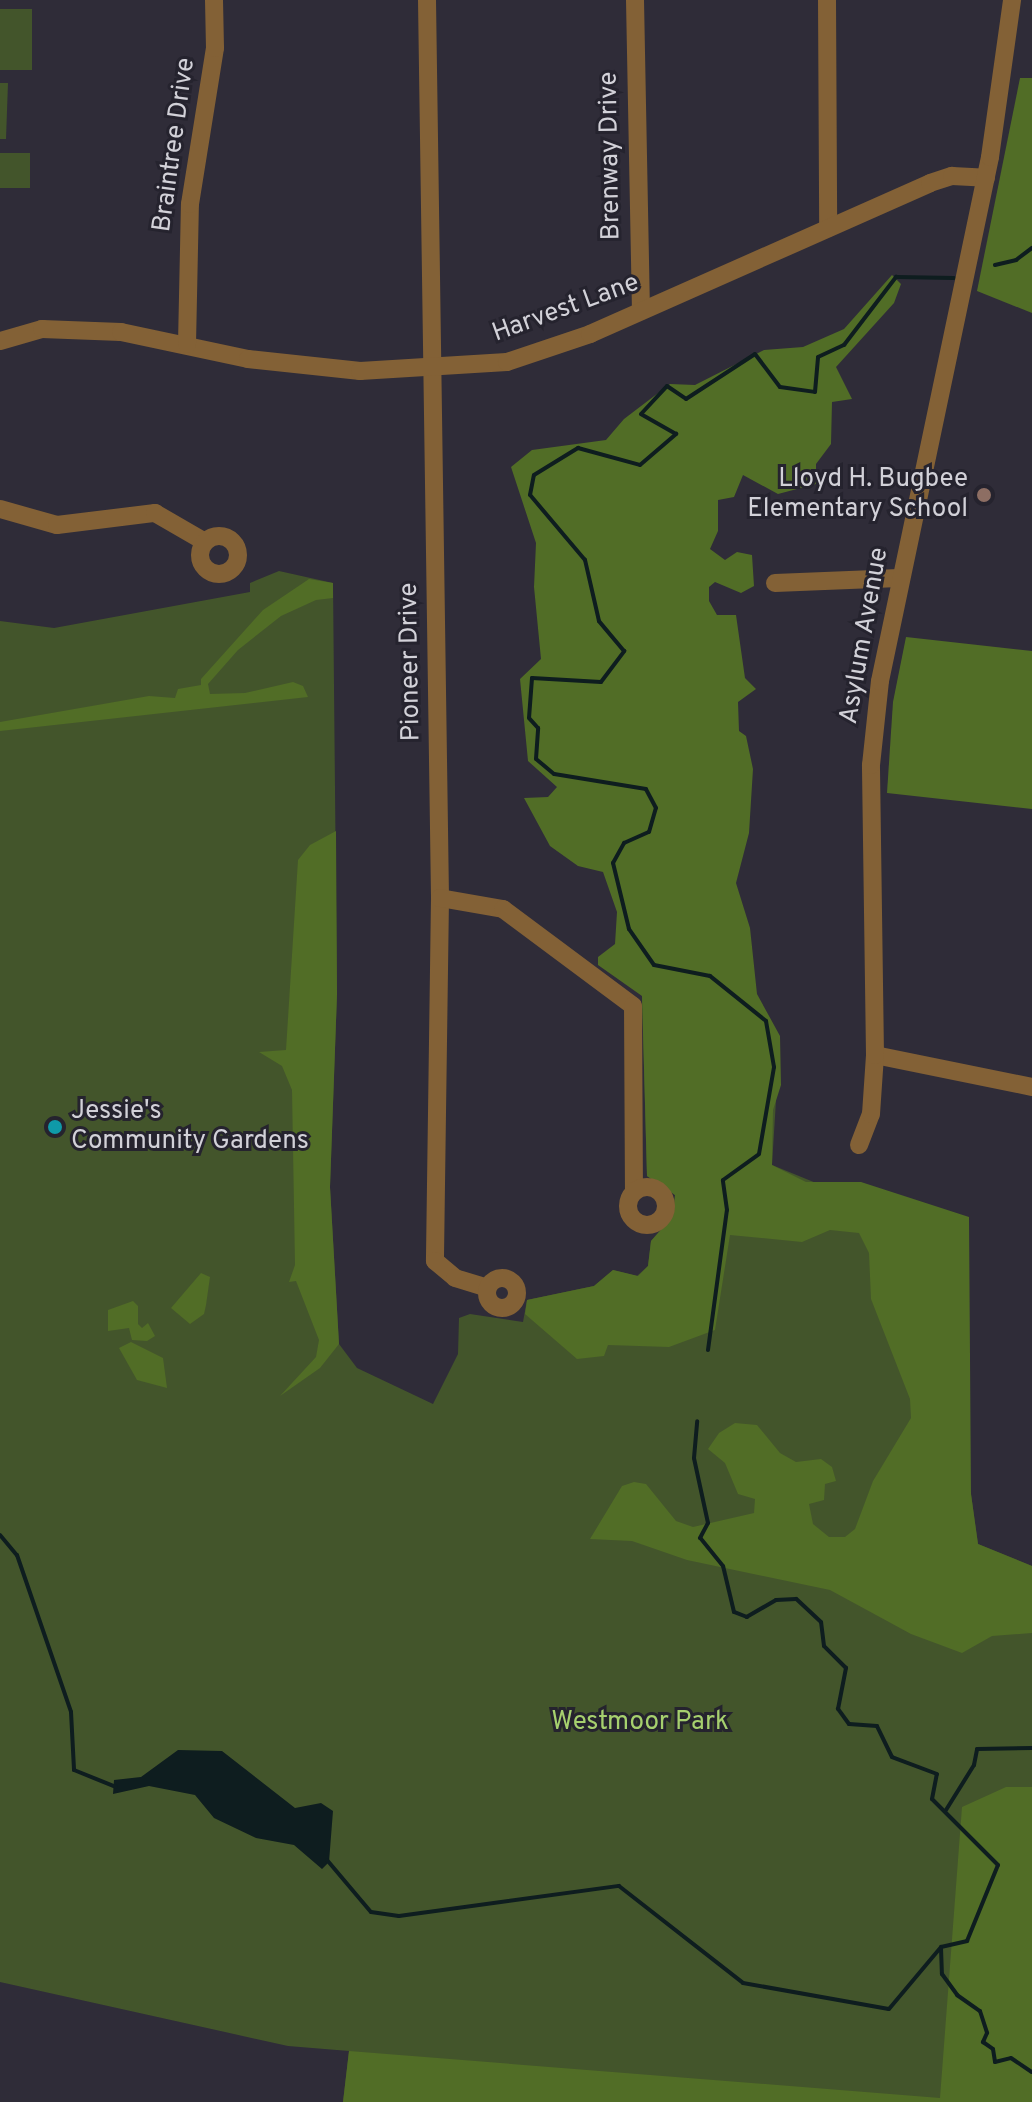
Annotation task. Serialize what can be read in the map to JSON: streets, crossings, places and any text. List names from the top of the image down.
{
  "streets": {
    "street": [
      "Braintree Drive",
      "Brenway Drive",
      "Harvest Lane",
      "Asylum Avenue",
      "Pioneer Drive"
    ]
  },
  "crossings": [
    ["Braintree Drive", "Harvest Lane"],
    ["Brenway Drive", "Harvest Lane"],
    ["Harvest Lane", "Asylum Avenue"],
    ["Harvest Lane", "Pioneer Drive"]
  ],
  "parks": ["Westmoor Park"],
  "places": ["Lloyd H. Bugbee Elementary School", "Jessie's Community Gardens"]
}
